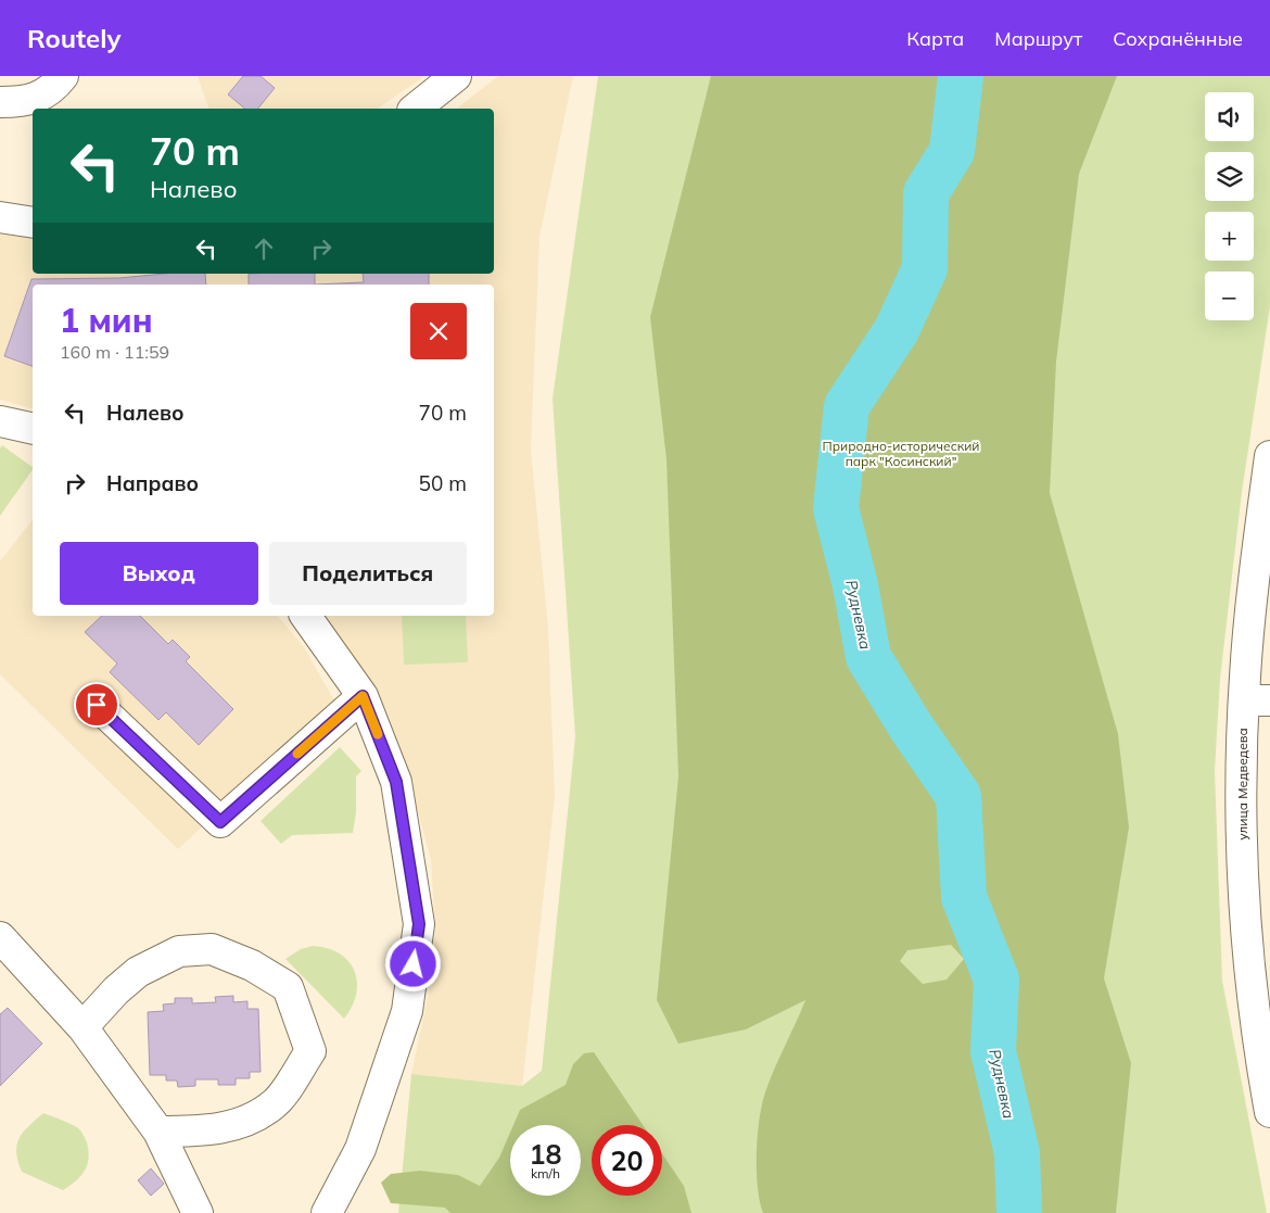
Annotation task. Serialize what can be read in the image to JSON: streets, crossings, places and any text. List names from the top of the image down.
{
  "streets": {
    "street": ["улица Медведева"]
  },
  "water": ["Рудневка"],
  "parks": ["Природно-исторический парк \"Косинский\""],
  "page": {
    "header": "Routely",
    "nav": ["Карта", "Маршрут", "Сохранённые"],
    "map_buttons": ["+", "−"],
    "turn": ["70 m", "Налево"],
    "heading": ["1 мин", "160 m · 11:59"],
    "list": [
      {
        "name": "Налево",
        "value": "70 m"
      },
      {
        "name": "Направо",
        "value": "50 m"
      }
    ],
    "buttons": ["Выход", "Поделиться"],
    "speed": "18 km/h",
    "limit": "20"
  }
}
